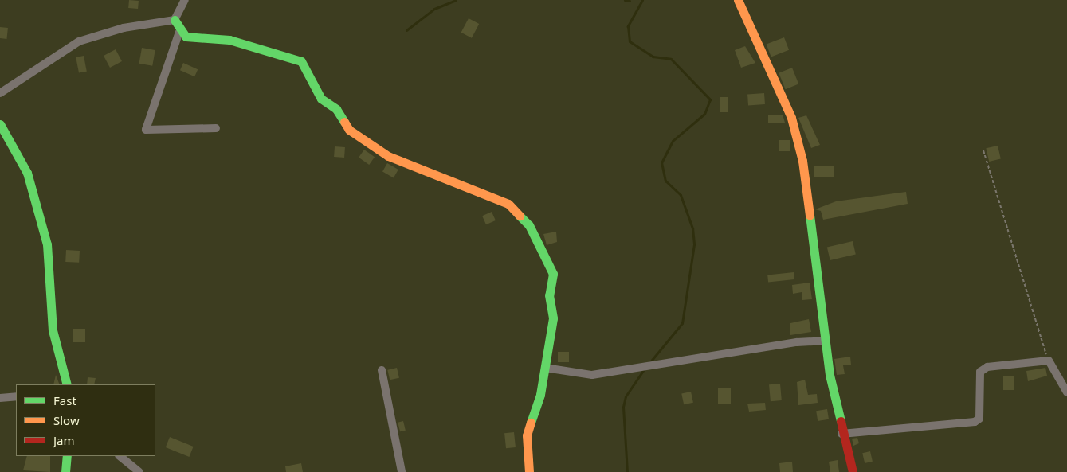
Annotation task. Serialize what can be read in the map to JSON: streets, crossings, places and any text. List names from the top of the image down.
{
  "legend": ["Fast", "Slow", "Jam"]
}
